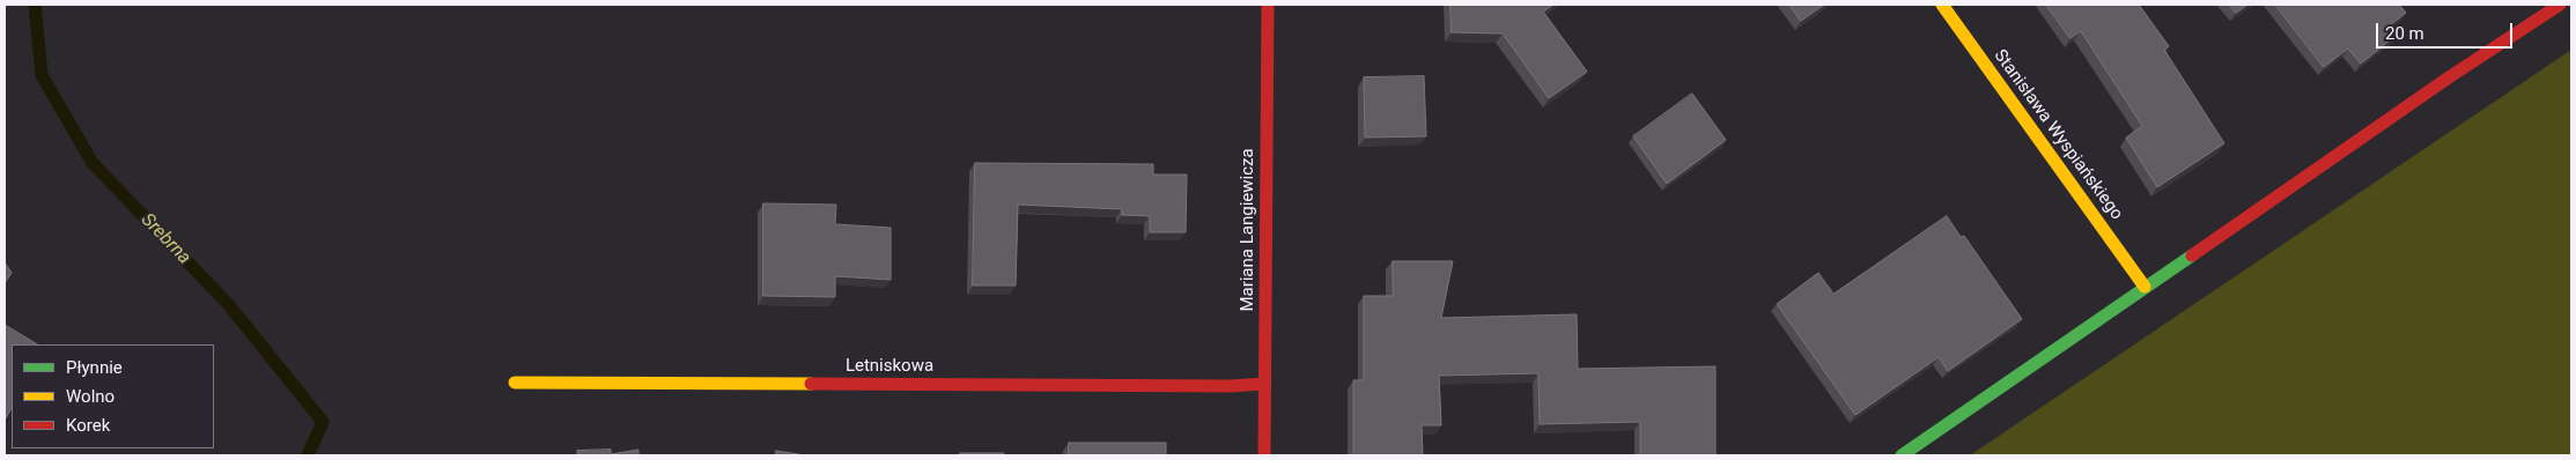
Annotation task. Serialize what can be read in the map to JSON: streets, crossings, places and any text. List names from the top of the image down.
{
  "streets": {
    "street": ["Stanisława Wyspiańskiego", "Mariana Langiewicza", "Letniskowa"]
  },
  "crossings": [
    ["Mariana Langiewicza", "Letniskowa"]
  ],
  "water": ["Srebrna"],
  "legend": ["Płynnie", "Wolno", "Korek"],
  "scale_bar": "20 m"
}
